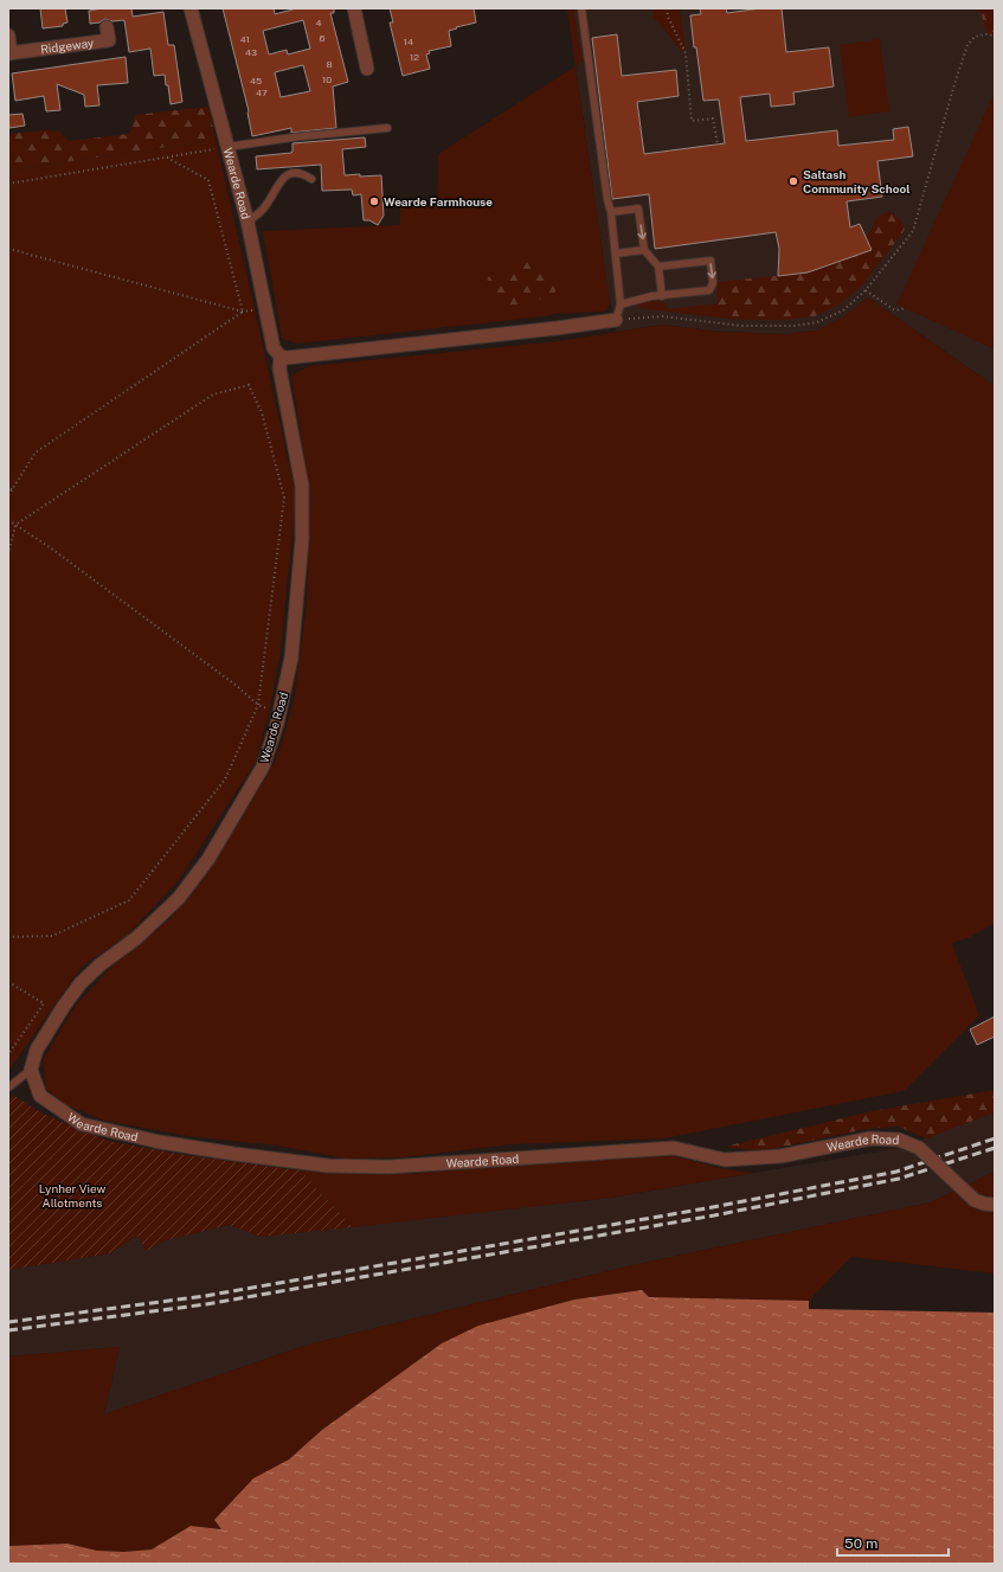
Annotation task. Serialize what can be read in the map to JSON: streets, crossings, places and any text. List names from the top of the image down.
{
  "streets": {
    "street": ["Ridgeway", "Wearde Road"]
  },
  "parks": ["Lynher View Allotments"],
  "places": ["Saltash Community School", "Wearde Farmhouse"],
  "house_numbers": [
    "4",
    "6",
    "41",
    "14",
    "43",
    "12",
    "8",
    "10",
    "45",
    "47"
  ],
  "scale_bar": "50 m"
}
